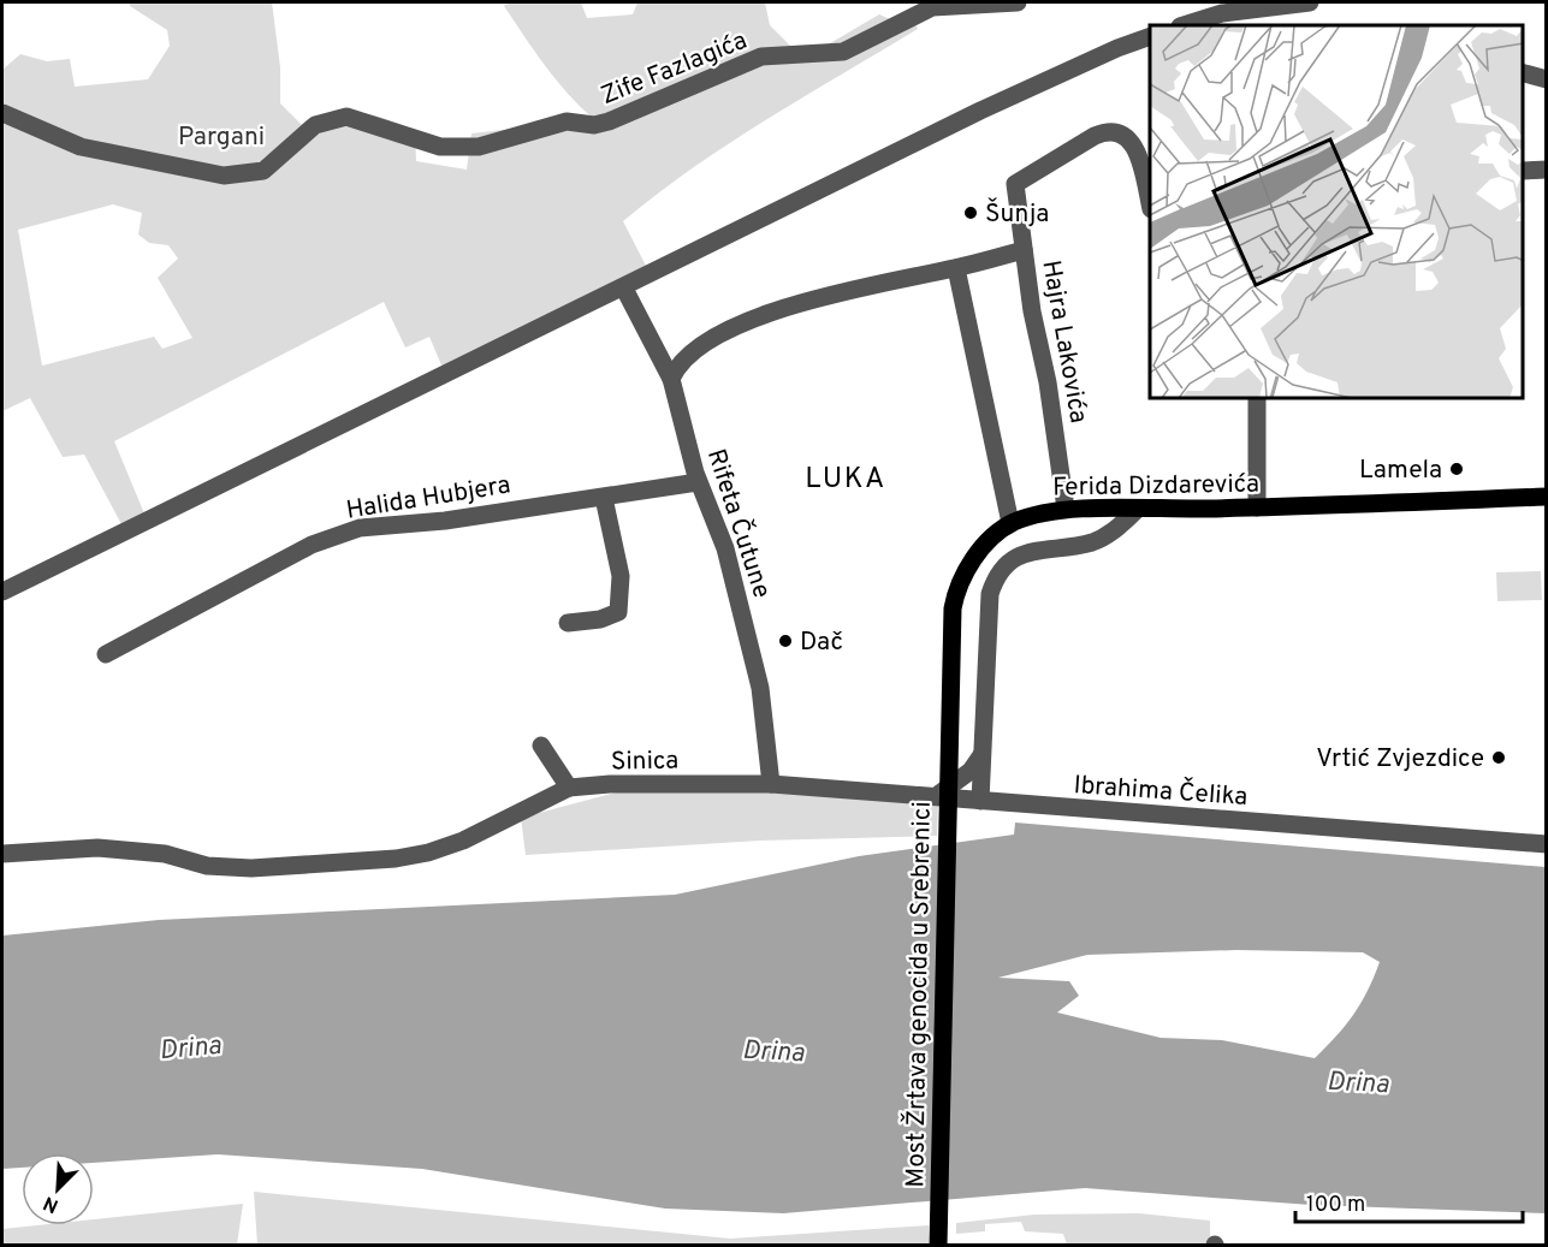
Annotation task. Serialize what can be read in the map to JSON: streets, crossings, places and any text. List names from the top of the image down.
{
  "streets": {
    "main road": ["Ferida Dizdarevića", "Most Žrtava genocida u Srebrenici"],
    "street": [
      "Zife Fazlagića",
      "Hajra Lakovića",
      "Halida Hubjera",
      "Rifeta Čutune",
      "Sinica",
      "Ibrahima Čelika"
    ]
  },
  "crossings": [
    ["Hajra Lakovića", "Ferida Dizdarevića"],
    ["Ferida Dizdarevića", "Most Žrtava genocida u Srebrenici"],
    ["Halida Hubjera", "Rifeta Čutune"],
    ["Rifeta Čutune", "Sinica"],
    ["Rifeta Čutune", "Ibrahima Čelika"],
    ["Sinica", "Ibrahima Čelika"]
  ],
  "districts": ["LUKA"],
  "water": ["Drina"],
  "parks": ["Pargani"],
  "places": [
    "Šunja",
    "Lamela",
    "Dač",
    "Vrtić Zvjezdice"
  ],
  "scale_bar": "100 m",
  "north": "bottom left"
}
